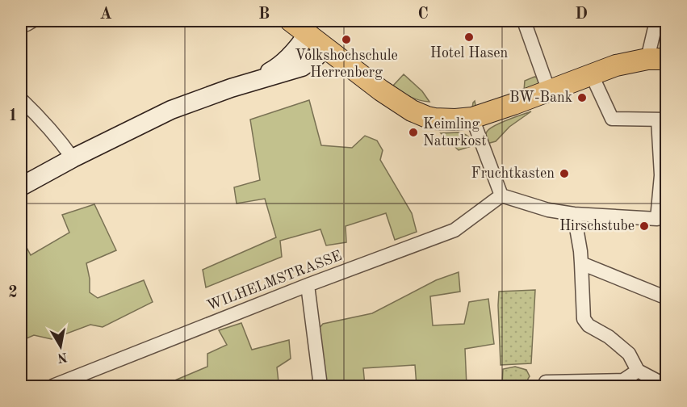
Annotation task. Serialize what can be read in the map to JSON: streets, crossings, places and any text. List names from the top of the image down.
{
  "streets": {
    "street": ["WILHELMSTRASSE"]
  },
  "places": [
    "Hotel Hasen",
    "Volkshochschule Herrenberg",
    "BW-Bank",
    "Keimling Naturkost",
    "Fruchtkasten",
    "Hirschstube"
  ],
  "north": "bottom",
  "grid": {
    "columns": [
      "A",
      "B",
      "C",
      "D"
    ],
    "rows": ["1", "2"]
  }
}
